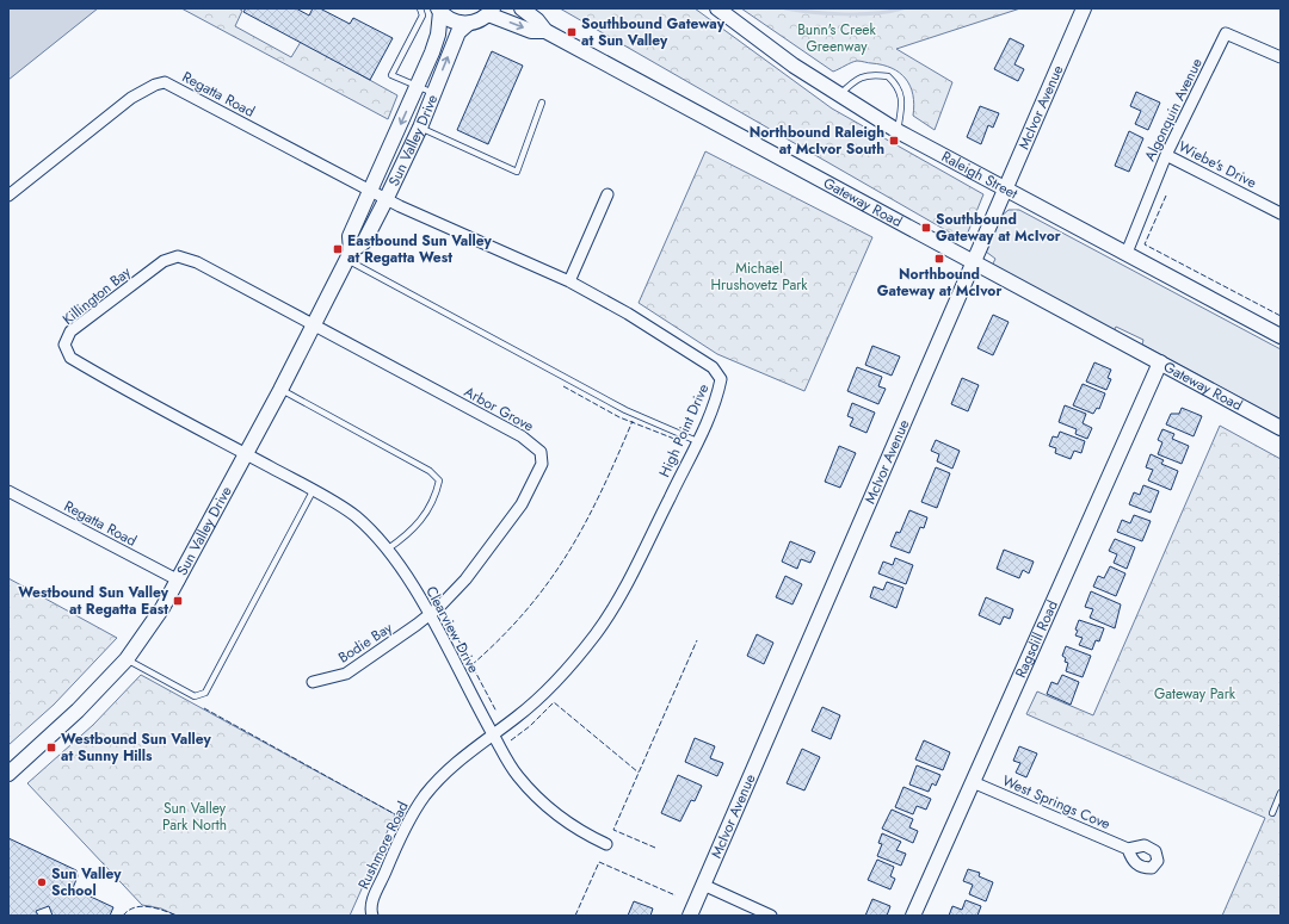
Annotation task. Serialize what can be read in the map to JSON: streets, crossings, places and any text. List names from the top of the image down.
{
  "streets": {
    "street": [
      "Regatta Road",
      "McIvor Avenue",
      "Algonquin Avenue",
      "Sun Valley Drive",
      "Wiebe's Drive",
      "Raleigh Street",
      "Gateway Road",
      "Killington Bay",
      "Arbor Grove",
      "High Point Drive",
      "Clearview Drive",
      "Ragsdill Road",
      "Bodie Bay",
      "West Springs Cove",
      "Rushmore Road"
    ]
  },
  "crossings": [
    ["Regatta Road", "Sun Valley Drive"],
    ["Regatta Road", "High Point Drive"],
    ["McIvor Avenue", "Raleigh Street"],
    ["McIvor Avenue", "Gateway Road"],
    ["Algonquin Avenue", "Wiebe's Drive"],
    ["Algonquin Avenue", "Raleigh Street"],
    ["Sun Valley Drive", "Gateway Road"],
    ["Sun Valley Drive", "Killington Bay"],
    ["Sun Valley Drive", "Arbor Grove"],
    ["Sun Valley Drive", "High Point Drive"],
    ["Sun Valley Drive", "Clearview Drive"],
    ["Gateway Road", "Ragsdill Road"],
    ["Killington Bay", "Arbor Grove"],
    ["Killington Bay", "Clearview Drive"],
    ["Arbor Grove", "Clearview Drive"],
    ["Arbor Grove", "Bodie Bay"],
    ["High Point Drive", "Clearview Drive"],
    ["High Point Drive", "Rushmore Road"],
    ["Clearview Drive", "Bodie Bay"],
    ["Clearview Drive", "Rushmore Road"],
    ["Ragsdill Road", "West Springs Cove"]
  ],
  "parks": [
    "Bunn's Creek Greenway",
    "Michael Hrushovetz Park",
    "Gateway Park",
    "Sun Valley Park North"
  ],
  "places": {
    "transit": [
      "Southbound Gateway at Sun Valley",
      "Northbound Raleigh at McIvor South",
      "Southbound Gateway at McIvor",
      "Eastbound Sun Valley at Regatta West",
      "Northbound Gateway at McIvor",
      "Westbound Sun Valley at Regatta East",
      "Westbound Sun Valley at Sunny Hills"
    ],
    "other": ["Sun Valley School"]
  }
}
